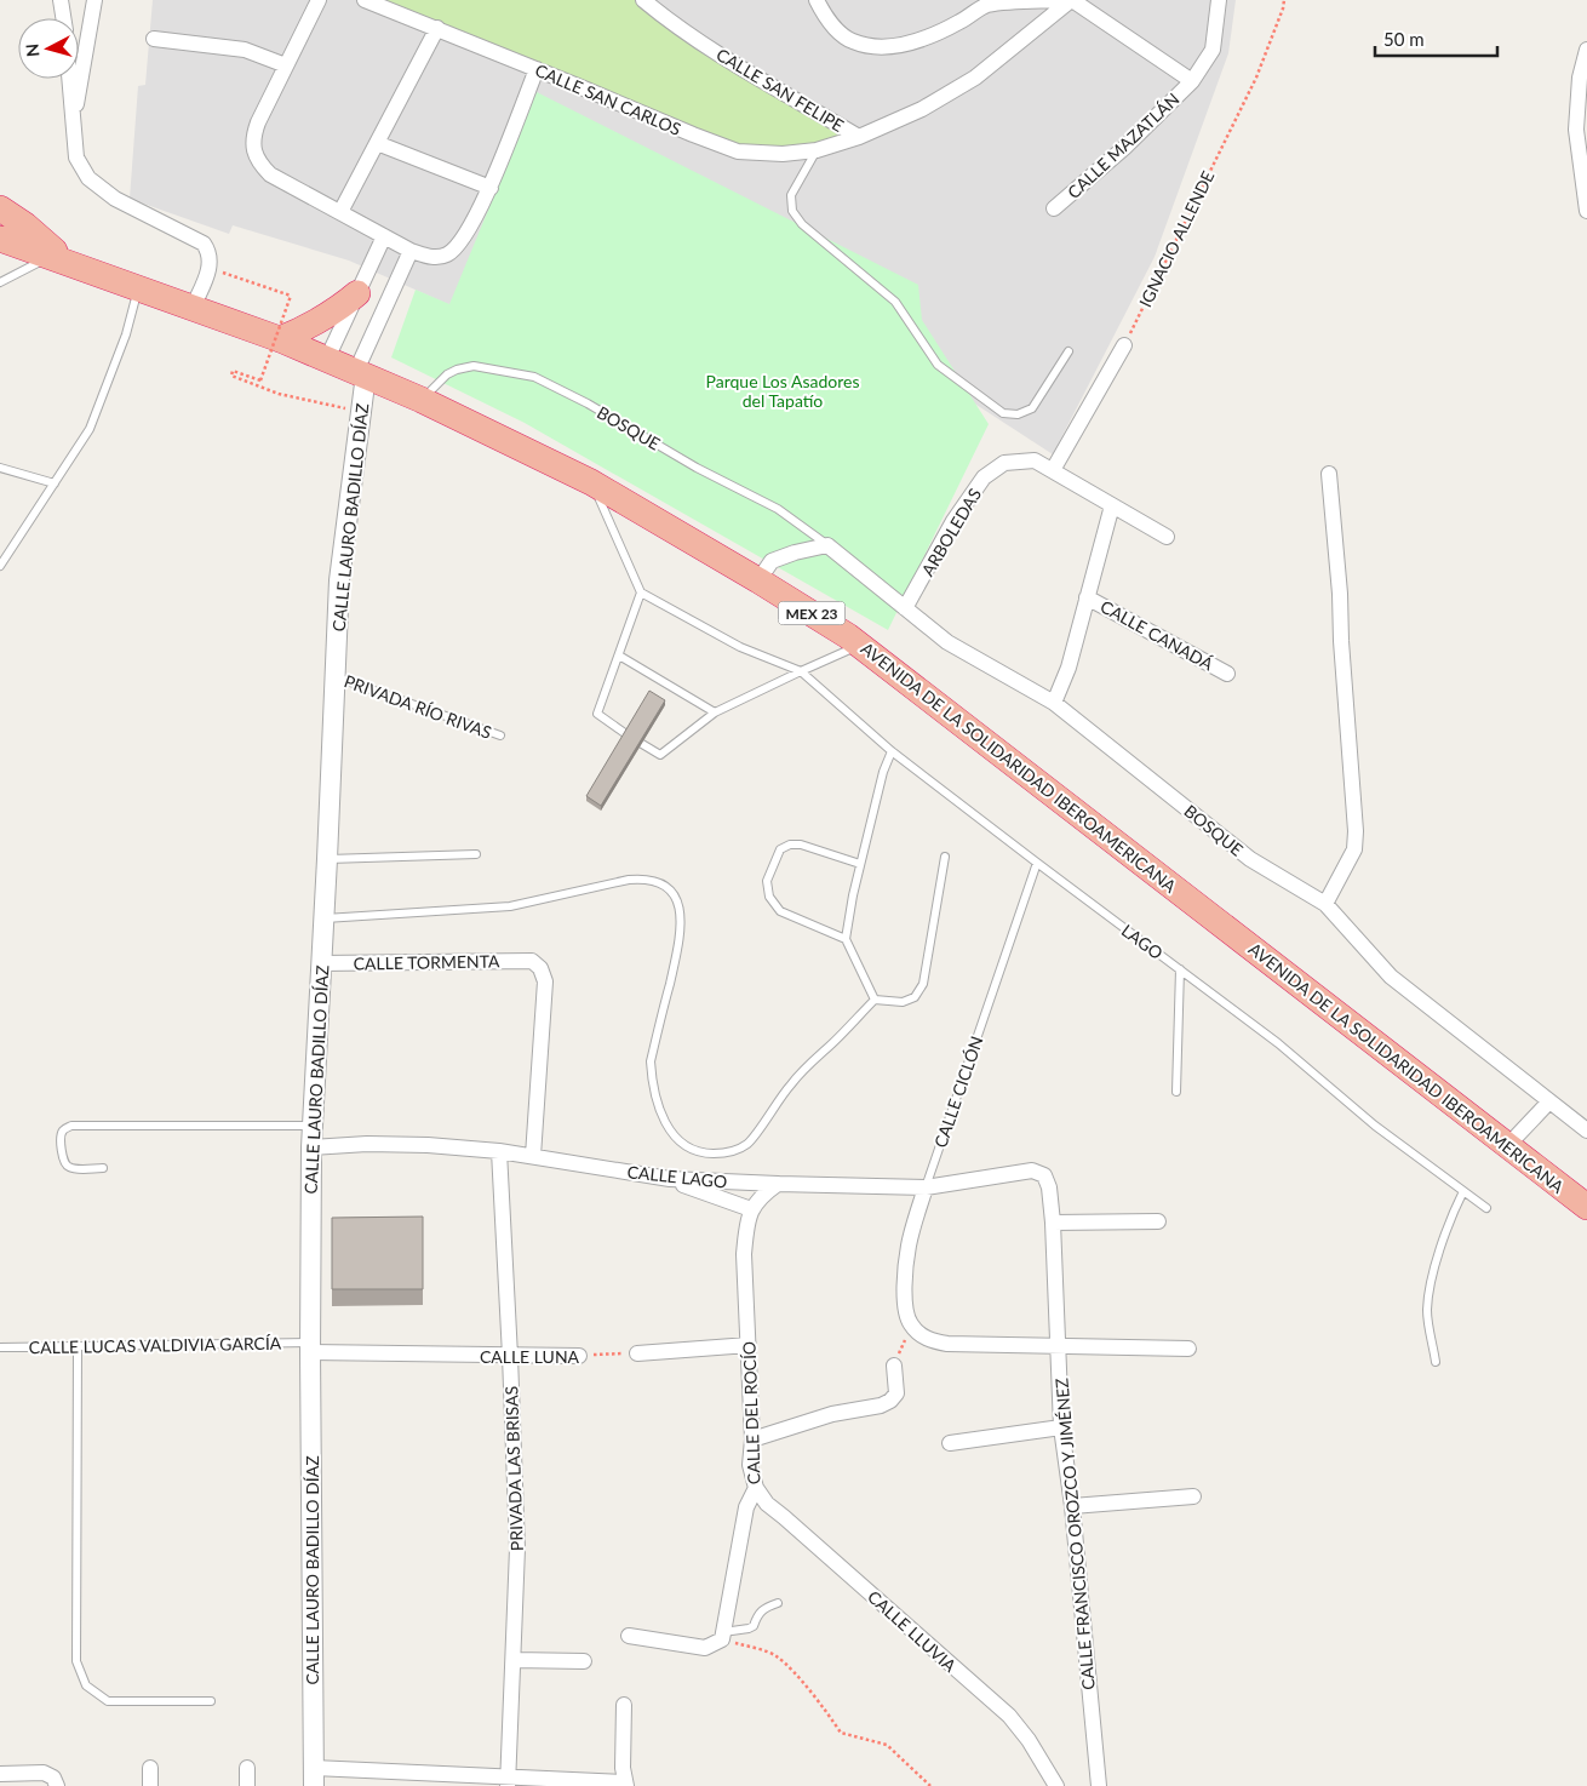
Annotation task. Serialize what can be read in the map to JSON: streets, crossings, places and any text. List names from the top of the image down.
{
  "streets": {
    "highway": ["MEX 23", "AVENIDA DE LA SOLIDARIDAD IBEROAMERICANA"],
    "street": [
      "CALLE SAN FELIPE",
      "CALLE SAN CARLOS",
      "CALLE MAZATLÁN",
      "BOSQUE",
      "CALLE LAURO BADILLO DÍAZ",
      "ARBOLEDAS",
      "CALLE CANADÁ",
      "CALLE TORMENTA",
      "CALLE CICLÓN",
      "CALLE LAGO",
      "CALLE LUNA",
      "CALLE DEL ROCÍO",
      "PRIVADA LAS BRISAS",
      "CALLE FRANCISCO OROZCO Y JIMÉNEZ",
      "CALLE LLUVIA"
    ],
    "lane": ["PRIVADA RÍO RIVAS", "LAGO", "CALLE LUCAS VALDIVIA GARCÍA"],
    "path": ["IGNACIO ALLENDE"]
  },
  "crossings": [
    ["CALLE SAN FELIPE", "CALLE SAN CARLOS"],
    ["BOSQUE", "ARBOLEDAS"],
    ["BOSQUE", "AVENIDA DE LA SOLIDARIDAD IBEROAMERICANA"],
    ["CALLE LAURO BADILLO DÍAZ", "PRIVADA RÍO RIVAS"],
    ["CALLE LAURO BADILLO DÍAZ", "AVENIDA DE LA SOLIDARIDAD IBEROAMERICANA"],
    ["CALLE LAURO BADILLO DÍAZ", "CALLE TORMENTA"],
    ["CALLE LAURO BADILLO DÍAZ", "CALLE LAGO"],
    ["CALLE LAURO BADILLO DÍAZ", "CALLE LUCAS VALDIVIA GARCÍA"],
    ["CALLE LAURO BADILLO DÍAZ", "CALLE LUNA"],
    ["LAGO", "CALLE CICLÓN"],
    ["CALLE TORMENTA", "CALLE LAGO"],
    ["CALLE CICLÓN", "CALLE LAGO"],
    ["CALLE LAGO", "PRIVADA LAS BRISAS"],
    ["CALLE LAGO", "CALLE FRANCISCO OROZCO Y JIMÉNEZ"],
    ["CALLE LUCAS VALDIVIA GARCÍA", "CALLE LUNA"],
    ["CALLE LUNA", "PRIVADA LAS BRISAS"],
    ["CALLE DEL ROCÍO", "CALLE LLUVIA"]
  ],
  "parks": ["Parque Los Asadores del Tapatío"],
  "scale_bar": "50 m",
  "north": "left"
}
